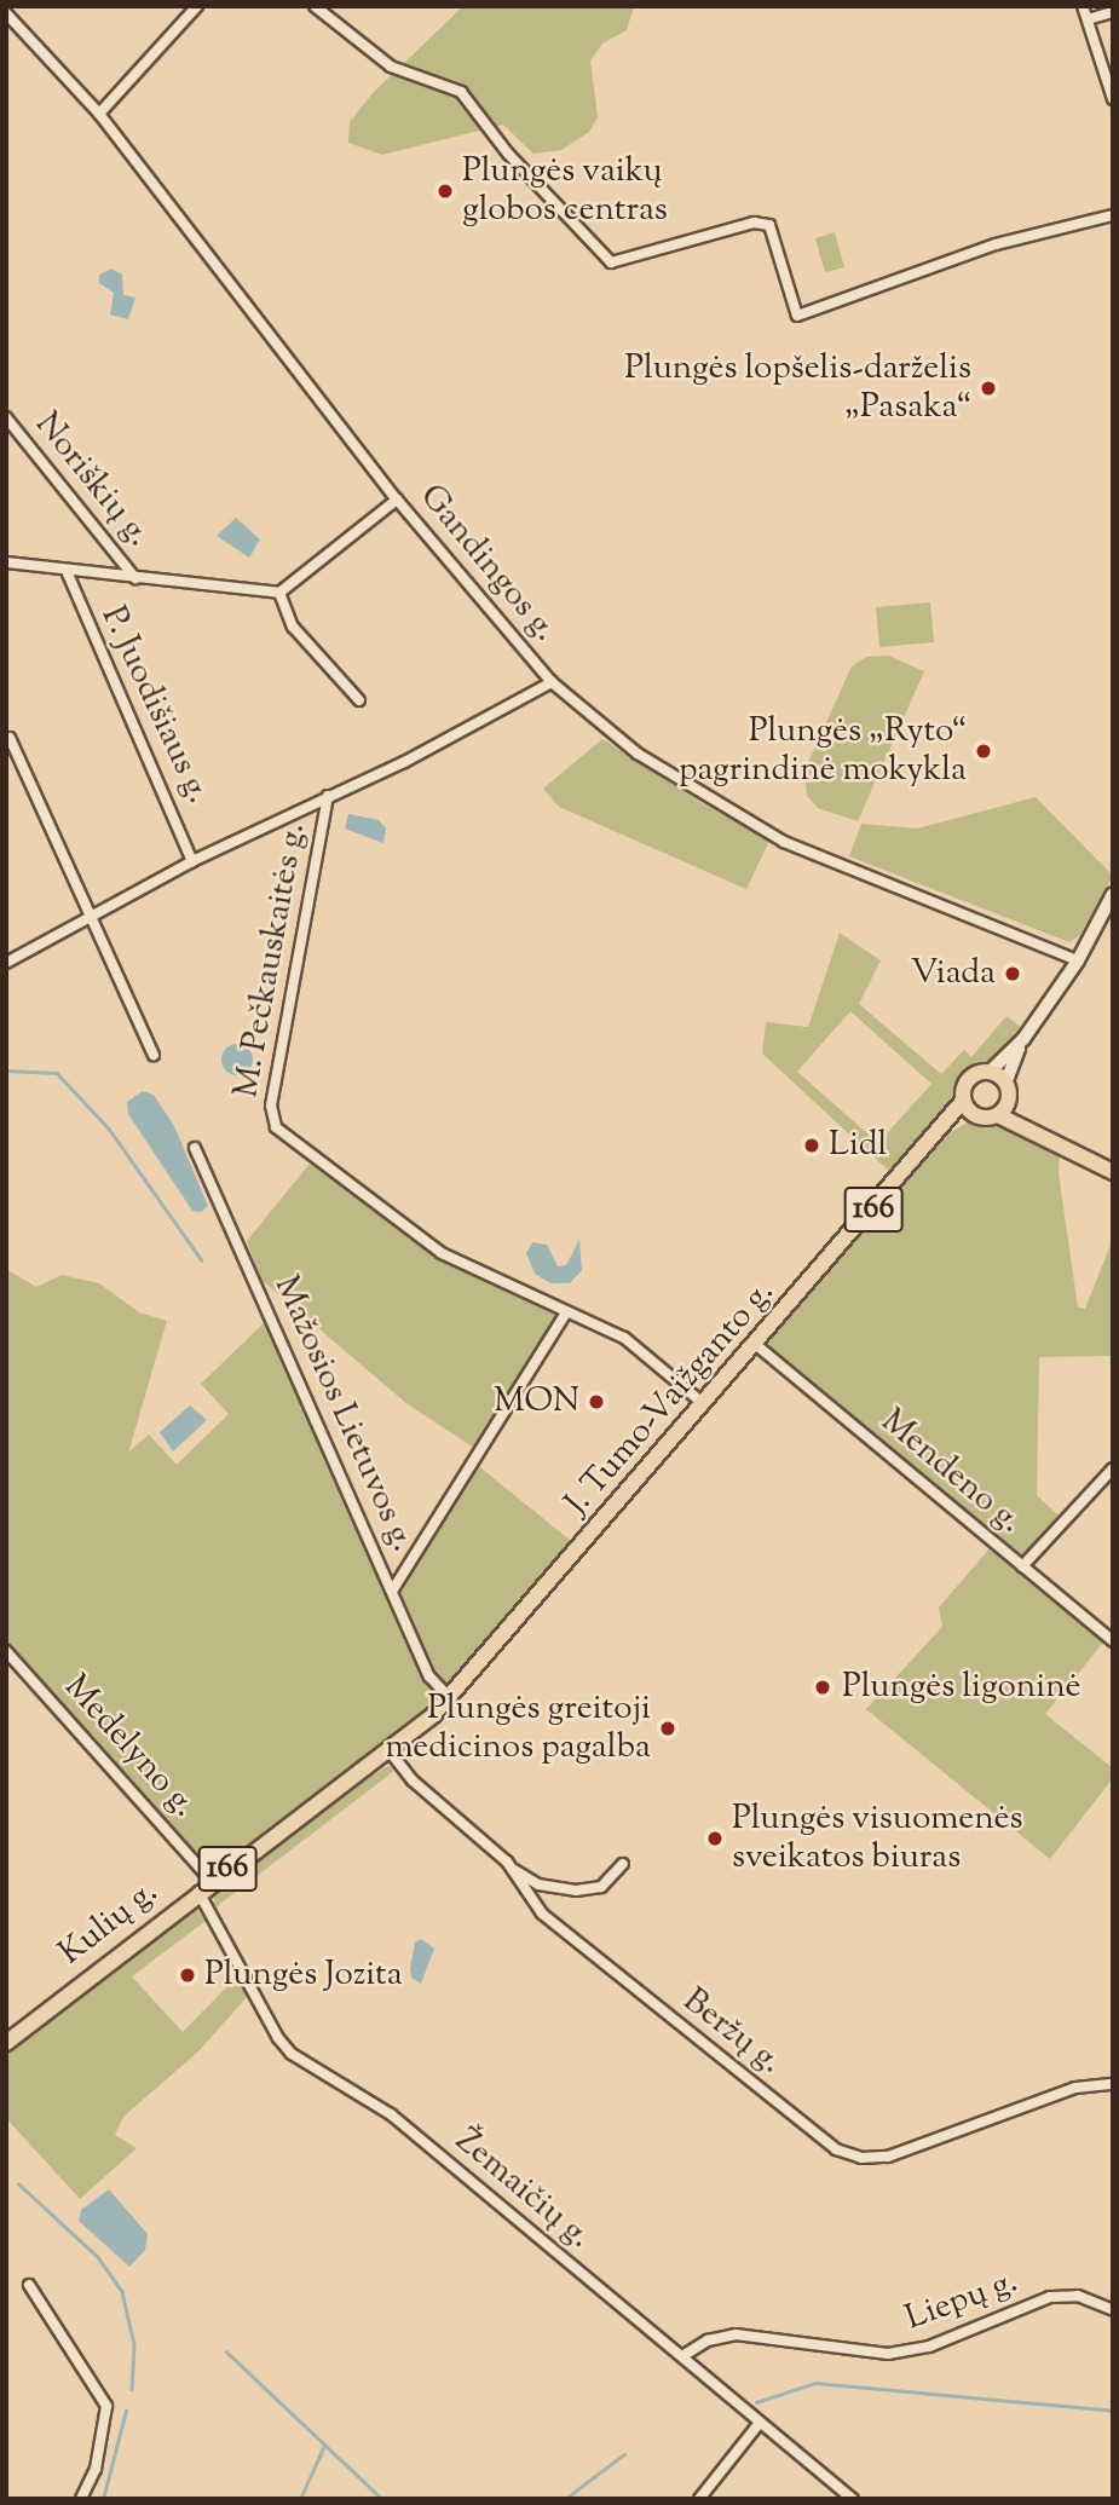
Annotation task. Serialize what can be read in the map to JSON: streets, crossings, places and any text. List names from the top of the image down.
{
  "streets": {
    "main road": ["166", "J. Tumo-Vaižganto g.", "Kulių g."],
    "street": [
      "Noriškių g.",
      "Gandingos g.",
      "P. Juodišiaus g.",
      "M. Pečkauskaitės g.",
      "Mažosios Lietuvos g.",
      "Mendeno g.",
      "Medelyno g.",
      "Beržų g.",
      "Žemaičių g.",
      "Liepų g."
    ]
  },
  "crossings": [
    ["M. Pečkauskaitės g.", "J. Tumo-Vaižganto g."],
    ["166", "J. Tumo-Vaižganto g."],
    ["J. Tumo-Vaižganto g.", "Mažosios Lietuvos g."],
    ["J. Tumo-Vaižganto g.", "Mendeno g."],
    ["J. Tumo-Vaižganto g.", "Kulių g."],
    ["Mažosios Lietuvos g.", "Kulių g."],
    ["Medelyno g.", "Kulių g."],
    ["Kulių g.", "Beržų g."],
    ["Kulių g.", "Žemaičių g."],
    ["Žemaičių g.", "Liepų g."]
  ],
  "places": [
    "Plungės vaikų globos centras",
    "Plungės lopšelis-darželis „Pasaka“",
    "Plungės „Ryto“ pagrindinė mokykla",
    "Viada",
    "Lidl",
    "MON",
    "Plungės ligoninė",
    "Plungės greitoji medicinos pagalba",
    "Plungės visuomenės sveikatos biuras",
    "Plungės Jozita"
  ]
}
